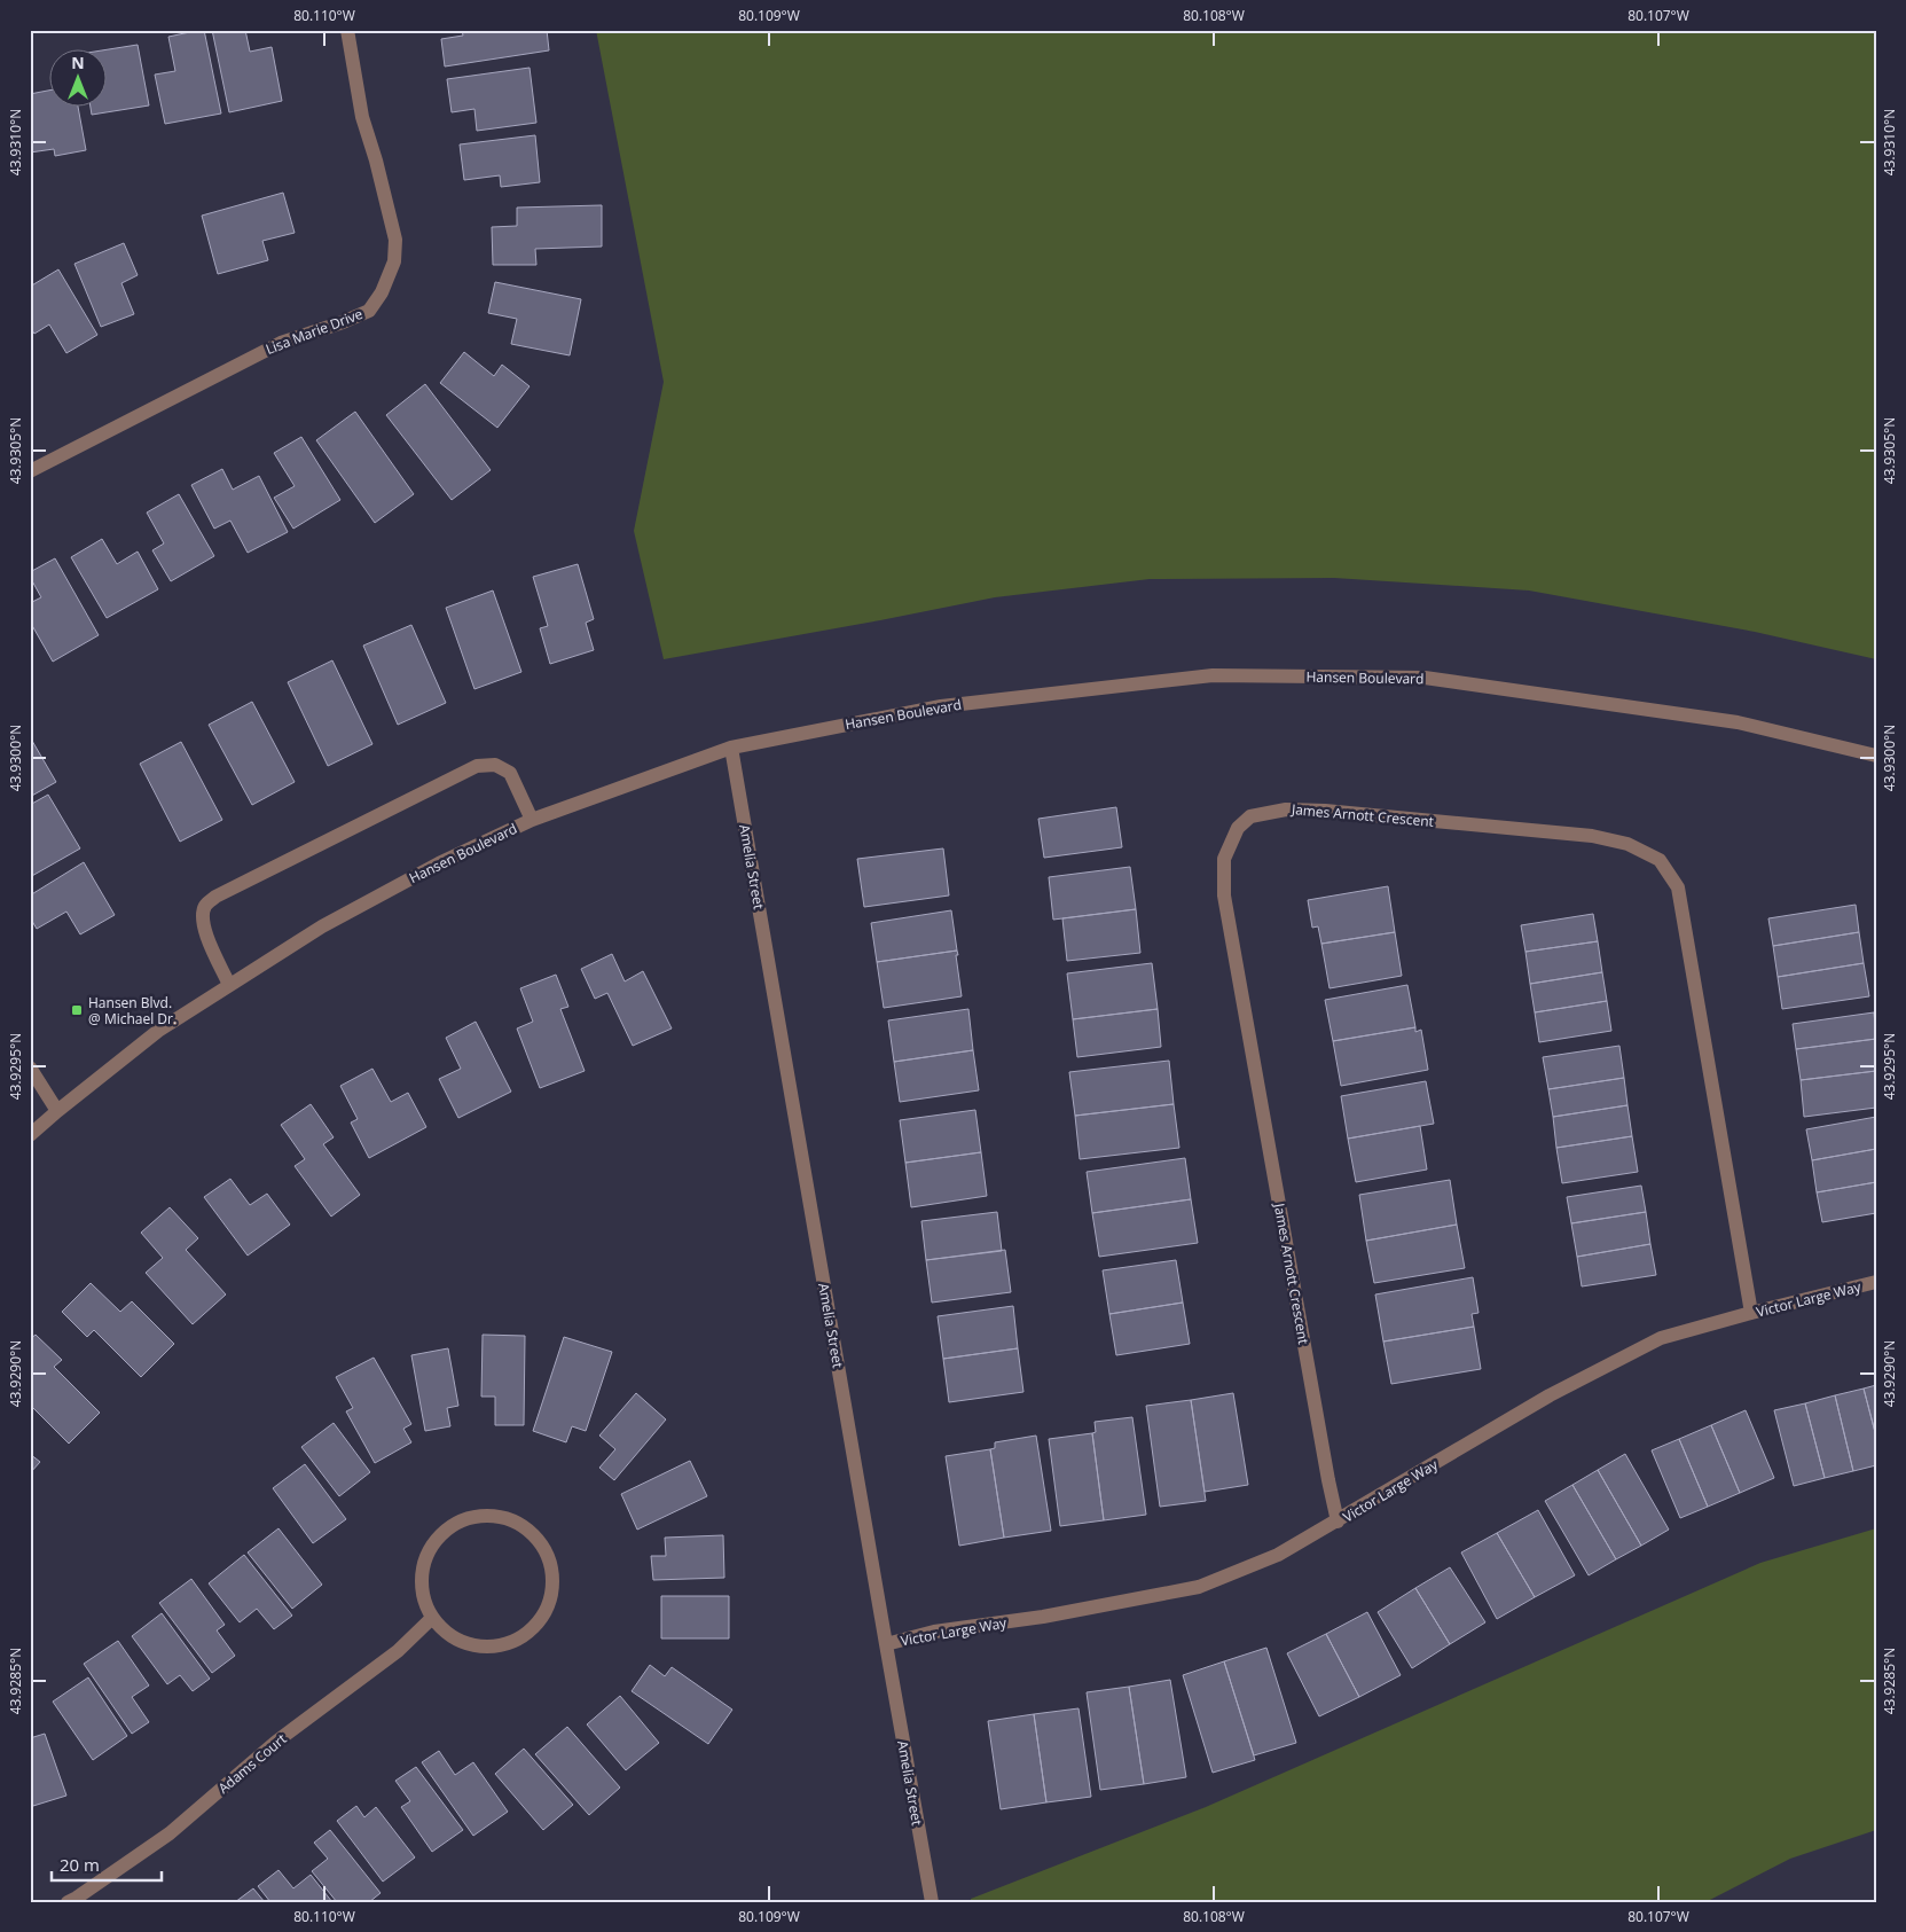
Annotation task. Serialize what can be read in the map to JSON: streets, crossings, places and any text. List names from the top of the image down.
{
  "streets": {
    "street": [
      "Lisa Marie Drive",
      "Hansen Boulevard",
      "James Arnott Crescent",
      "Amelia Street",
      "Victor Large Way",
      "Adams Court"
    ]
  },
  "crossings": [
    ["Hansen Boulevard", "Amelia Street"],
    ["James Arnott Crescent", "Victor Large Way"],
    ["Amelia Street", "Victor Large Way"]
  ],
  "places": {
    "transit": ["Hansen Blvd. @ Michael Dr."]
  },
  "scale_bar": "20 m",
  "north": "top",
  "coordinates": [
    "80.110°W",
    "80.109°W",
    "80.108°W",
    "80.107°W",
    "43.9310°N",
    "43.9305°N",
    "43.9300°N",
    "43.9295°N",
    "43.9290°N",
    "43.9285°N"
  ]
}
